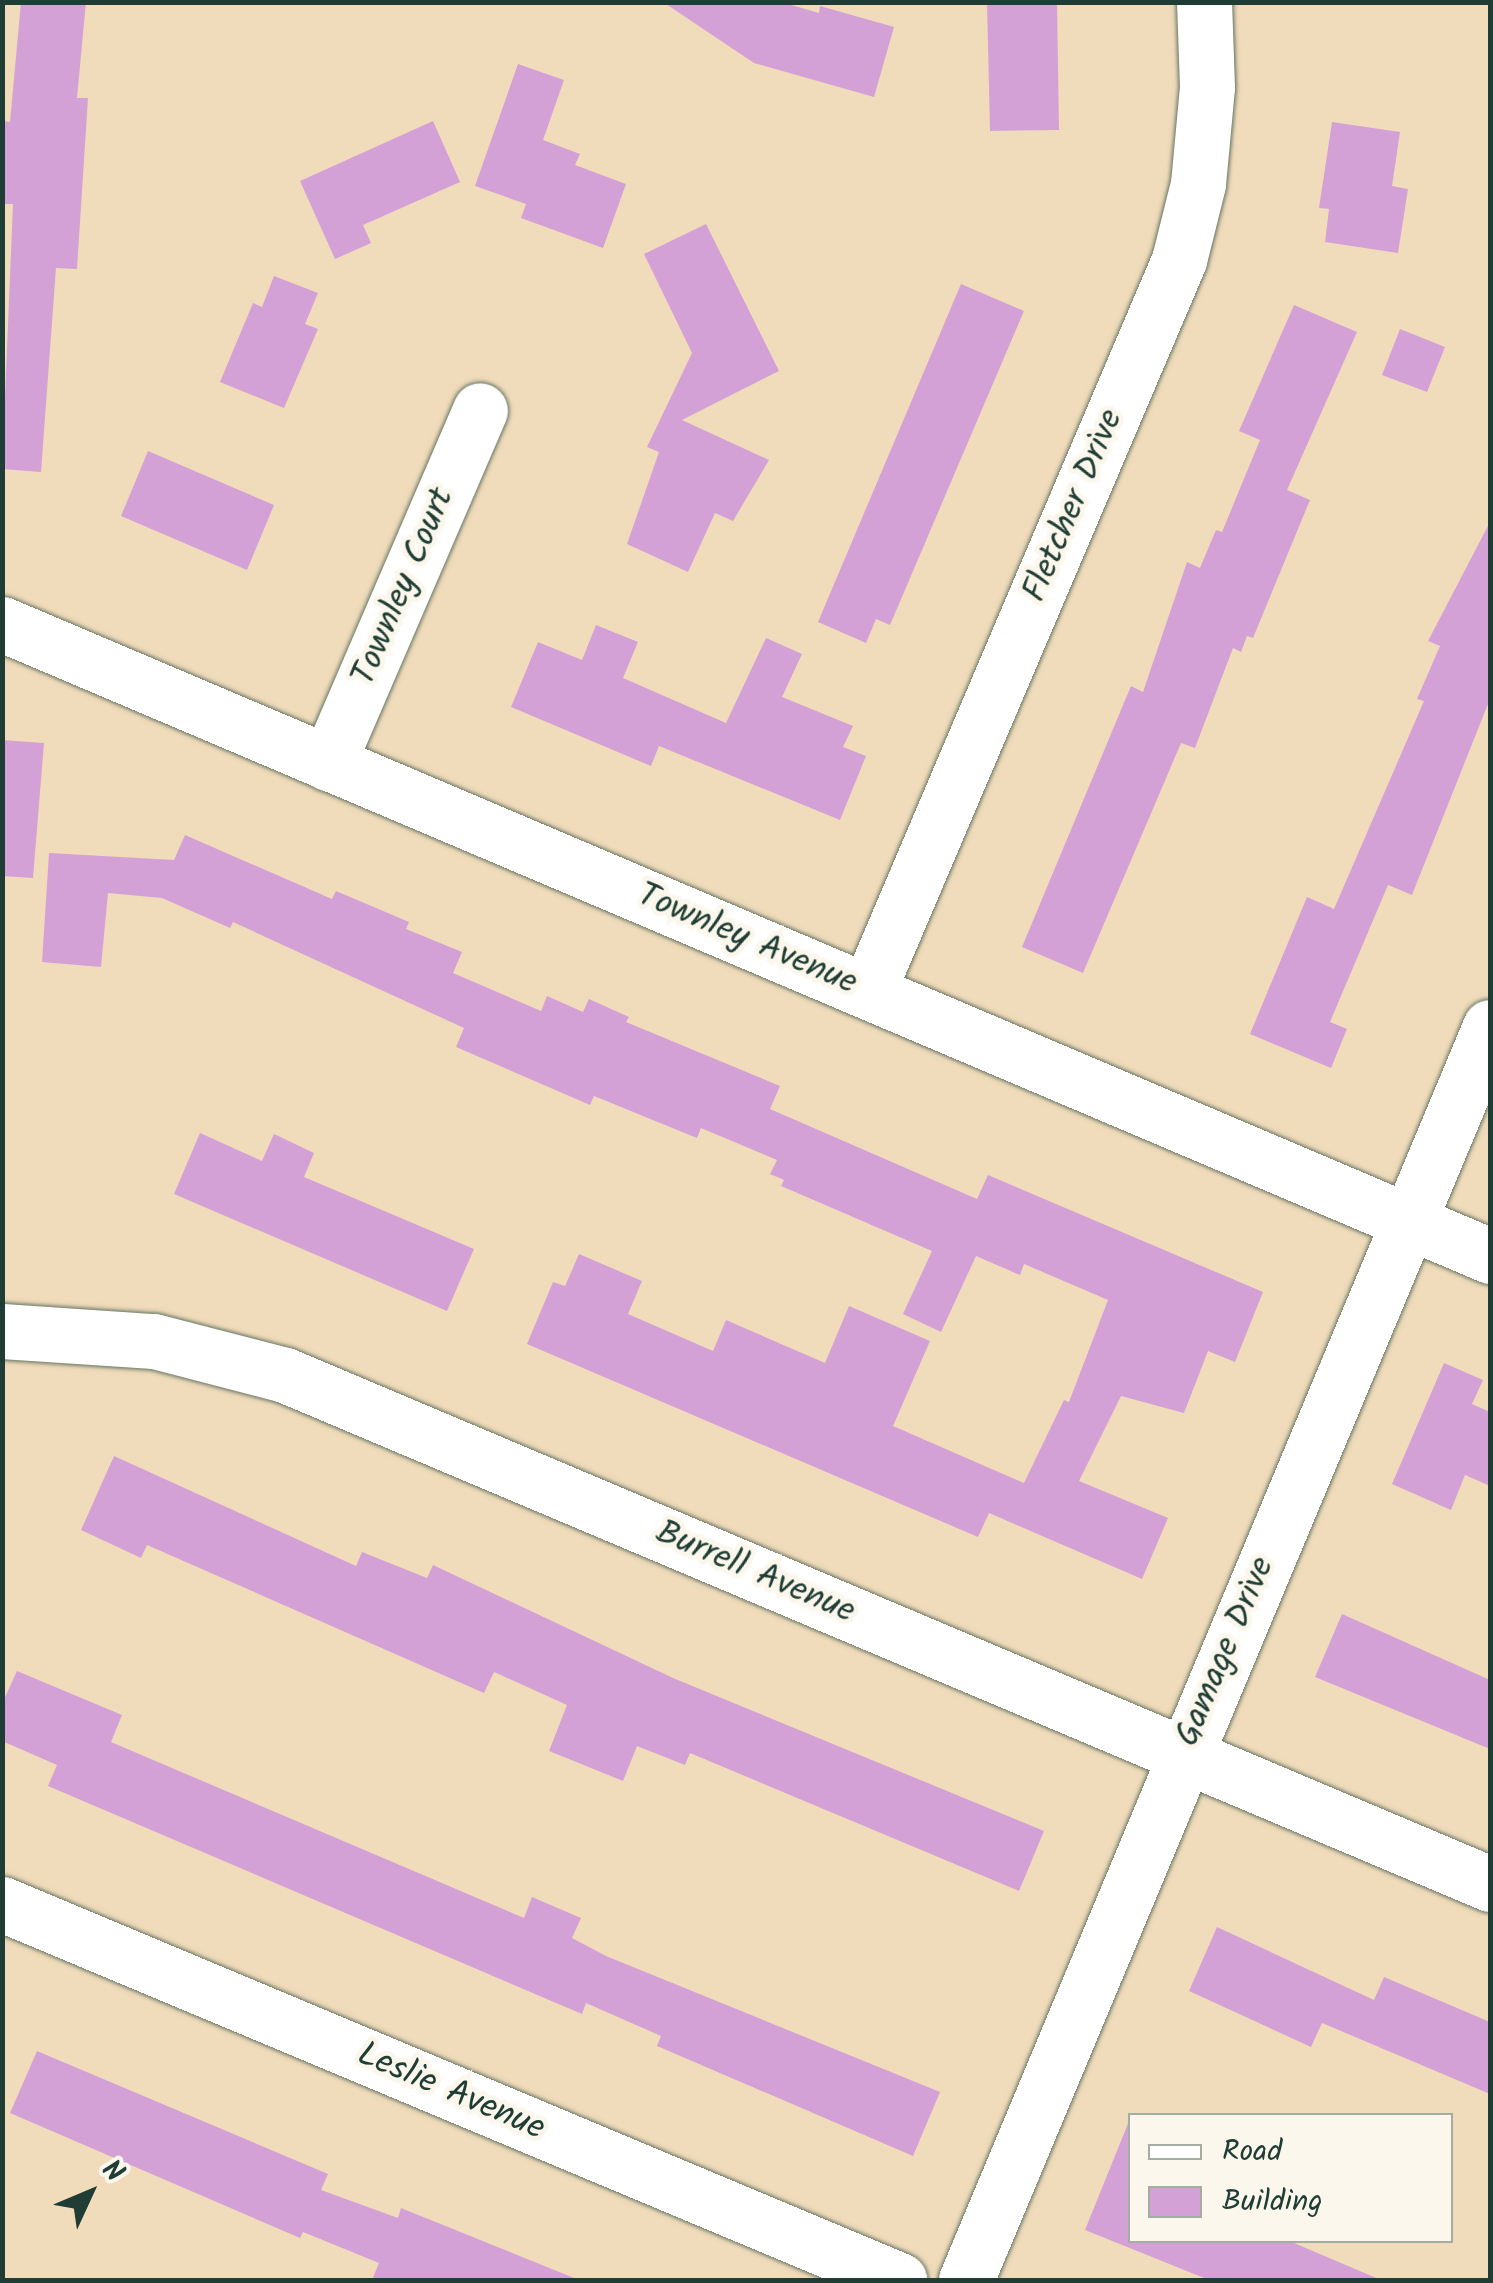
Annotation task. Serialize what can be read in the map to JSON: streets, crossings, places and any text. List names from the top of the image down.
{
  "streets": {
    "street": [
      "Fletcher Drive",
      "Townley Court",
      "Townley Avenue",
      "Burrell Avenue",
      "Gamage Drive",
      "Leslie Avenue"
    ]
  },
  "crossings": [
    ["Fletcher Drive", "Townley Avenue"],
    ["Townley Court", "Townley Avenue"],
    ["Townley Avenue", "Gamage Drive"],
    ["Burrell Avenue", "Gamage Drive"]
  ],
  "legend": ["Road", "Building"],
  "north": "top right"
}
